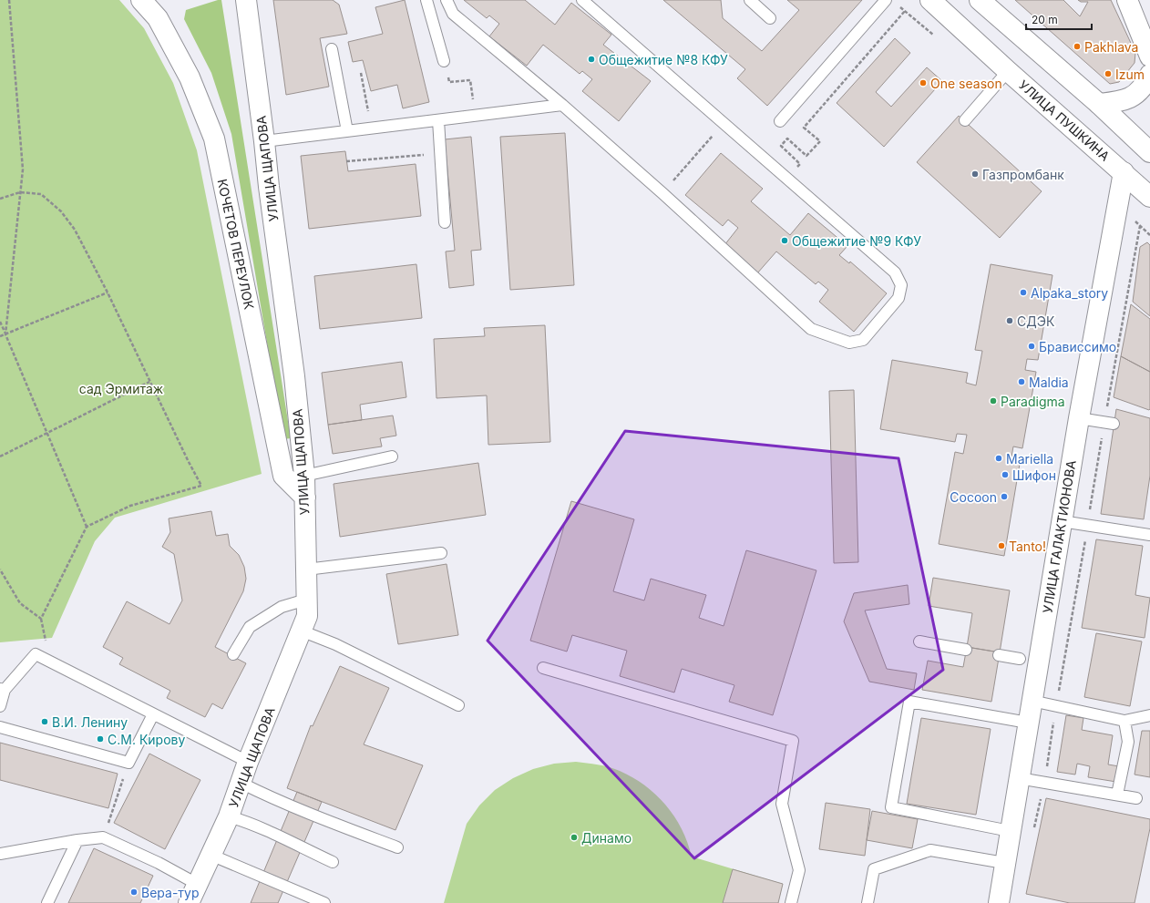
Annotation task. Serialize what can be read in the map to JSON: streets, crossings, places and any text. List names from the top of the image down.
{
  "streets": {
    "street": [
      "УЛИЦА ПУШКИНА",
      "УЛИЦА ЩАПОВА",
      "КОЧЕТОВ ПЕРЕУЛОК",
      "УЛИЦА ГАЛАКТИОНОВА"
    ]
  },
  "crossings": [
    ["УЛИЦА ПУШКИНА", "УЛИЦА ГАЛАКТИОНОВА"],
    ["УЛИЦА ЩАПОВА", "КОЧЕТОВ ПЕРЕУЛОК"]
  ],
  "parks": ["сад Эрмитаж"],
  "places": [
    "Pakhlava",
    "Общежитие №8 КФУ",
    "Izum",
    "One season",
    "Газпромбанк",
    "Общежитие №9 КФУ",
    "Alpaka_story",
    "СДЭК",
    "Брависсимо",
    "Maldia",
    "Paradigma",
    "Mariella",
    "Шифон",
    "Cocoon",
    "Tanto!",
    "В.И. Ленину",
    "С.М. Кирову",
    "Динамо",
    "Вера-тур"
  ],
  "scale_bar": "20 m"
}
